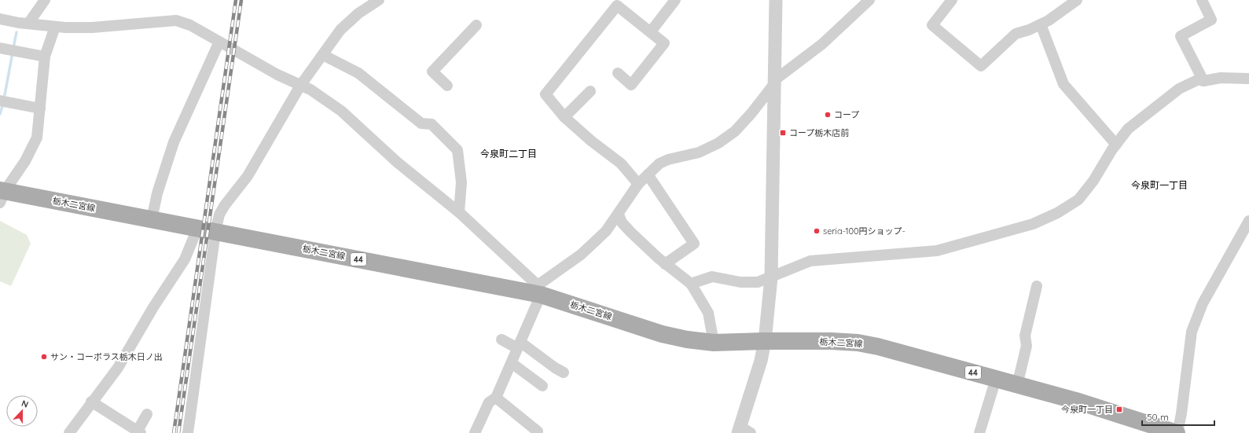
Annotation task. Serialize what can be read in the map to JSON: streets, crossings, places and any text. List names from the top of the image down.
{
  "streets": {
    "main road": ["栃木二宮線", "44"]
  },
  "districts": ["今泉町二丁目", "今泉町一丁目"],
  "places": {
    "other": ["コープ", "seria-100円ショップ-", "サン・コーポラス栃木日ノ出"],
    "transit": ["コープ栃木店前", "今泉町一丁目"]
  },
  "scale_bar": "50 m",
  "north": "top"
}
